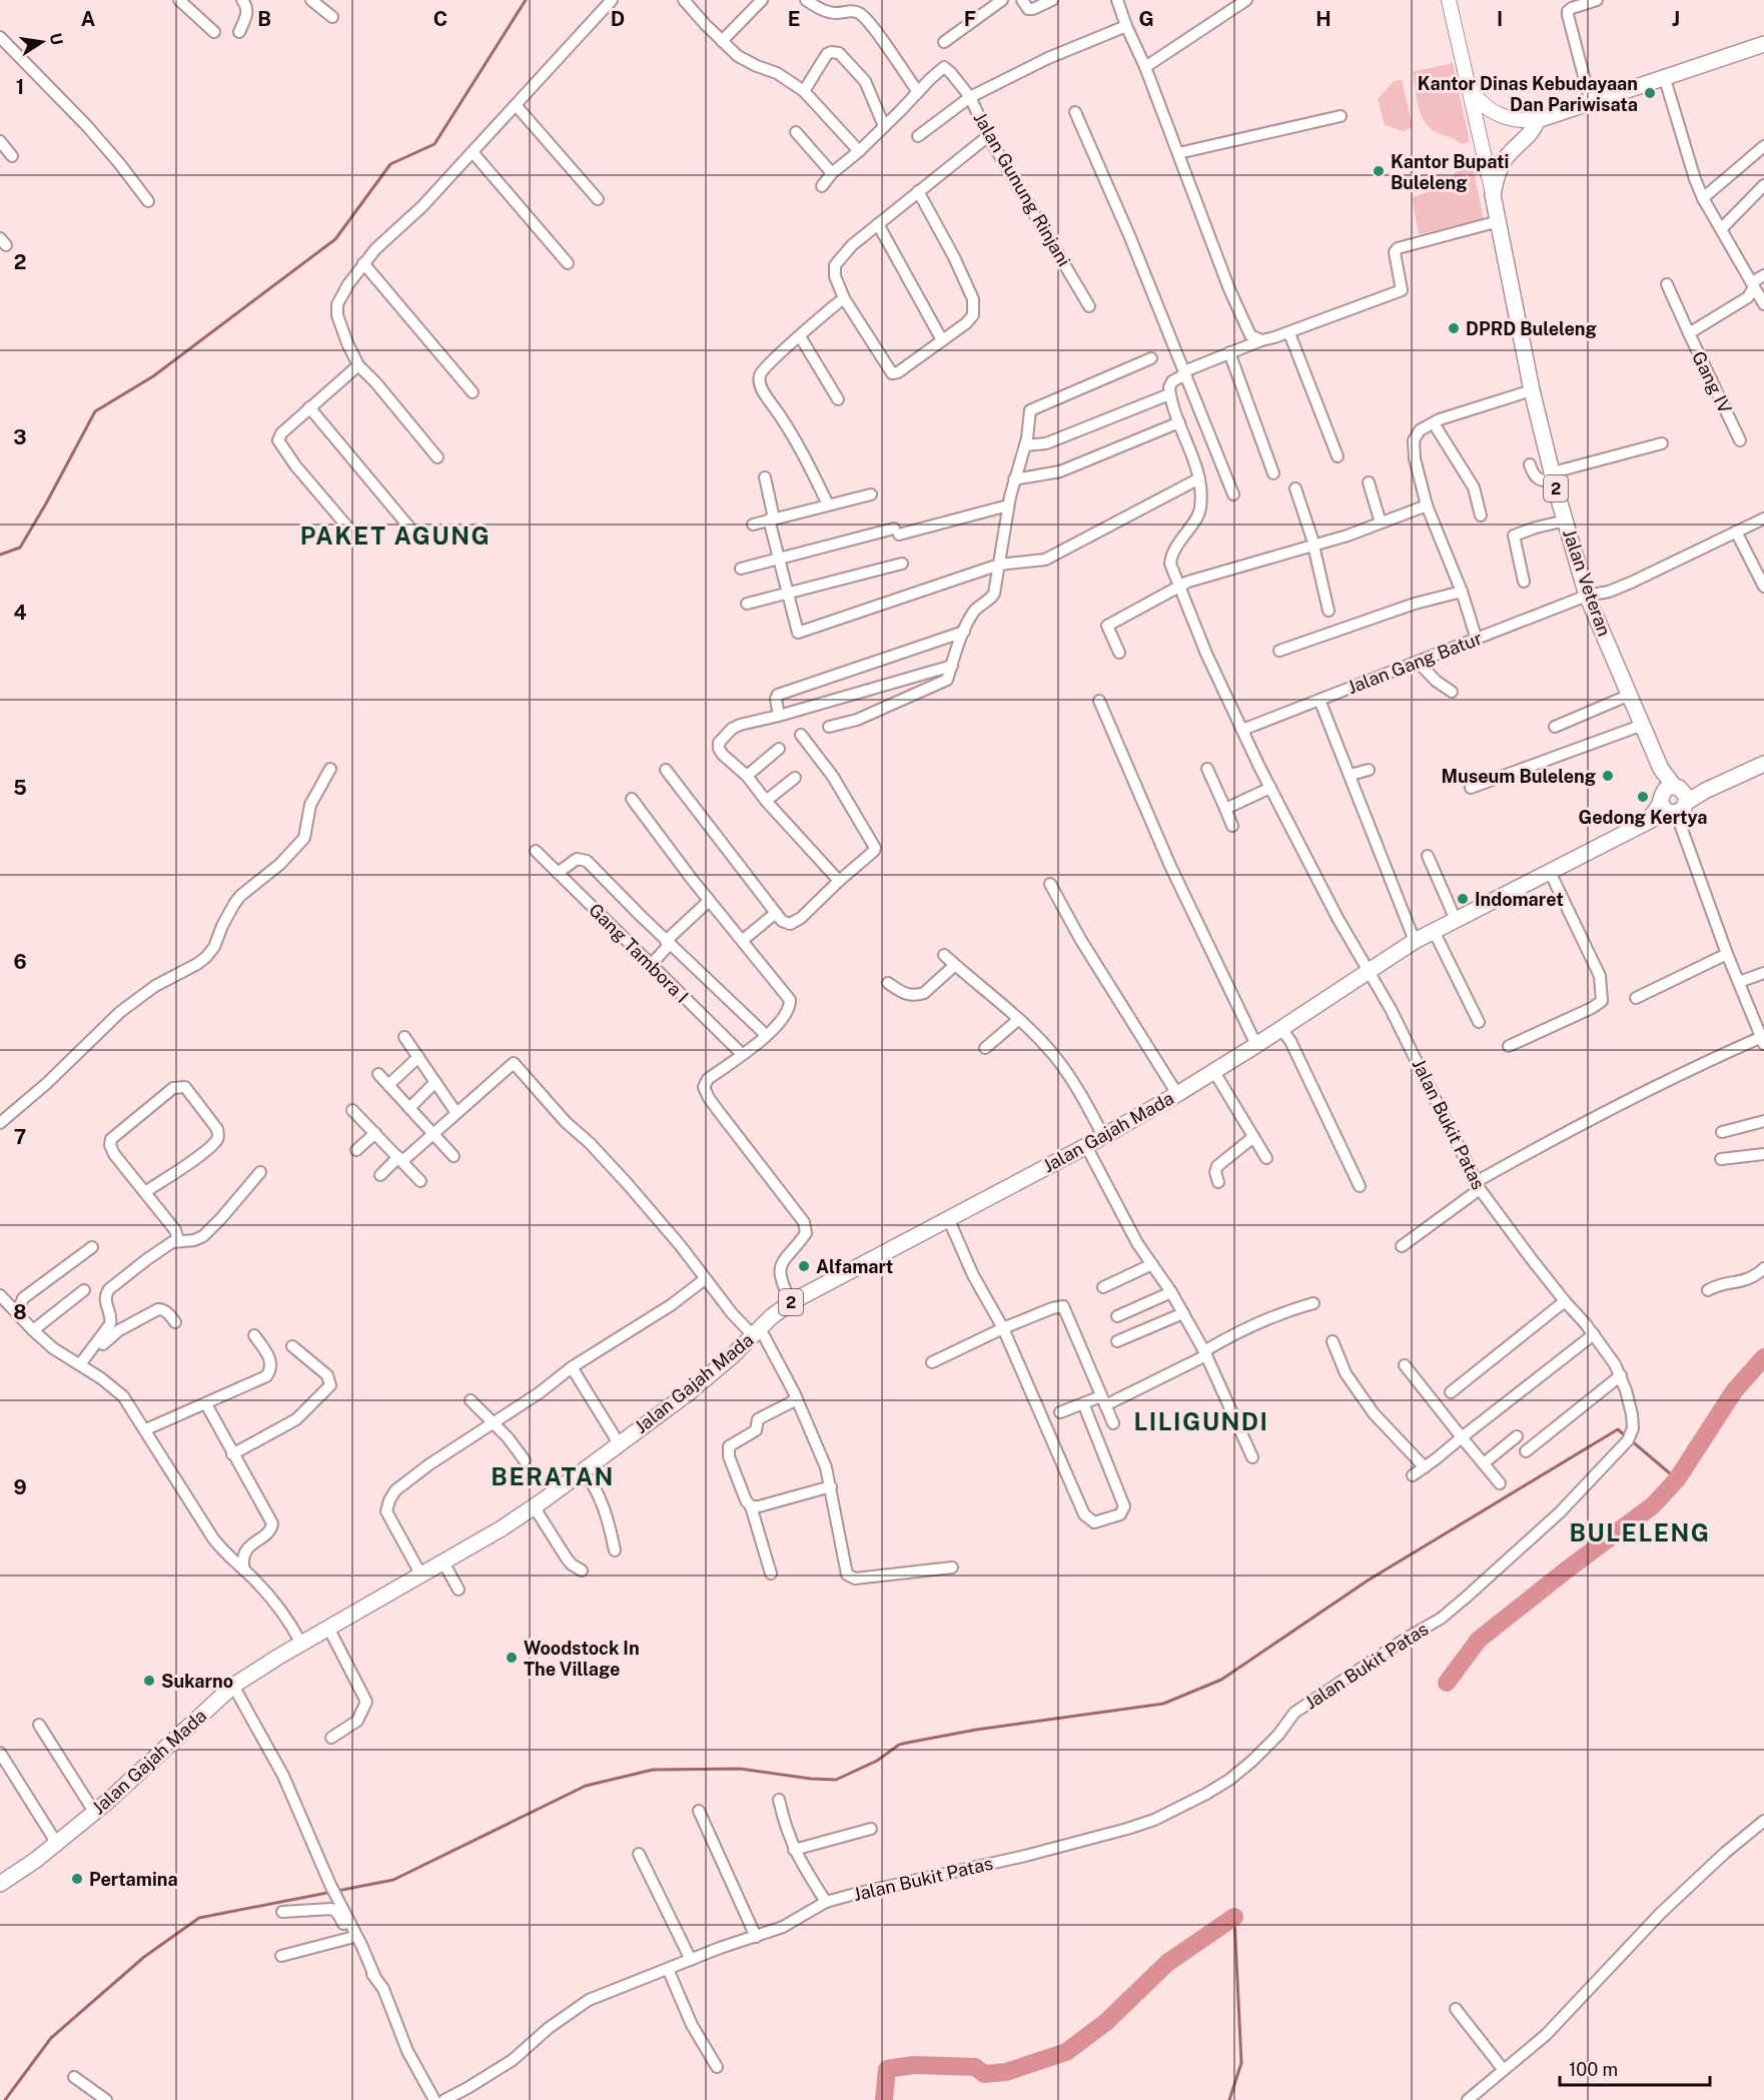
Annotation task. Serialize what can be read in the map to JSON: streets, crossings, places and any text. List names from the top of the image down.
{
  "streets": {
    "highway": ["2", "Jalan Veteran", "Jalan Gajah Mada"],
    "street": [
      "Jalan Gunung Rinjani",
      "Gang IV",
      "Jalan Gang Batur",
      "Gang Tambora I",
      "Jalan Bukit Patas"
    ]
  },
  "crossings": [
    ["2", "Jalan Veteran"],
    ["Jalan Veteran", "Jalan Gang Batur"],
    ["Jalan Veteran", "Jalan Gajah Mada"],
    ["Jalan Bukit Patas", "Jalan Gajah Mada"]
  ],
  "districts": [
    "PAKET AGUNG",
    "LILIGUNDI",
    "BERATAN",
    "BULELENG"
  ],
  "places": [
    "Kantor Dinas Kebudayaan Dan Pariwisata",
    "Kantor Bupati Buleleng",
    "DPRD Buleleng",
    "Museum Buleleng",
    "Gedong Kertya",
    "Indomaret",
    "Alfamart",
    "Woodstock In The Village",
    "Sukarno",
    "Pertamina"
  ],
  "scale_bar": "100 m",
  "north": "right",
  "grid": {
    "columns": [
      "A",
      "B",
      "C",
      "D",
      "E",
      "F",
      "G",
      "H",
      "I",
      "J"
    ],
    "rows": [
      "1",
      "2",
      "3",
      "4",
      "5",
      "6",
      "7",
      "8",
      "9"
    ]
  }
}
